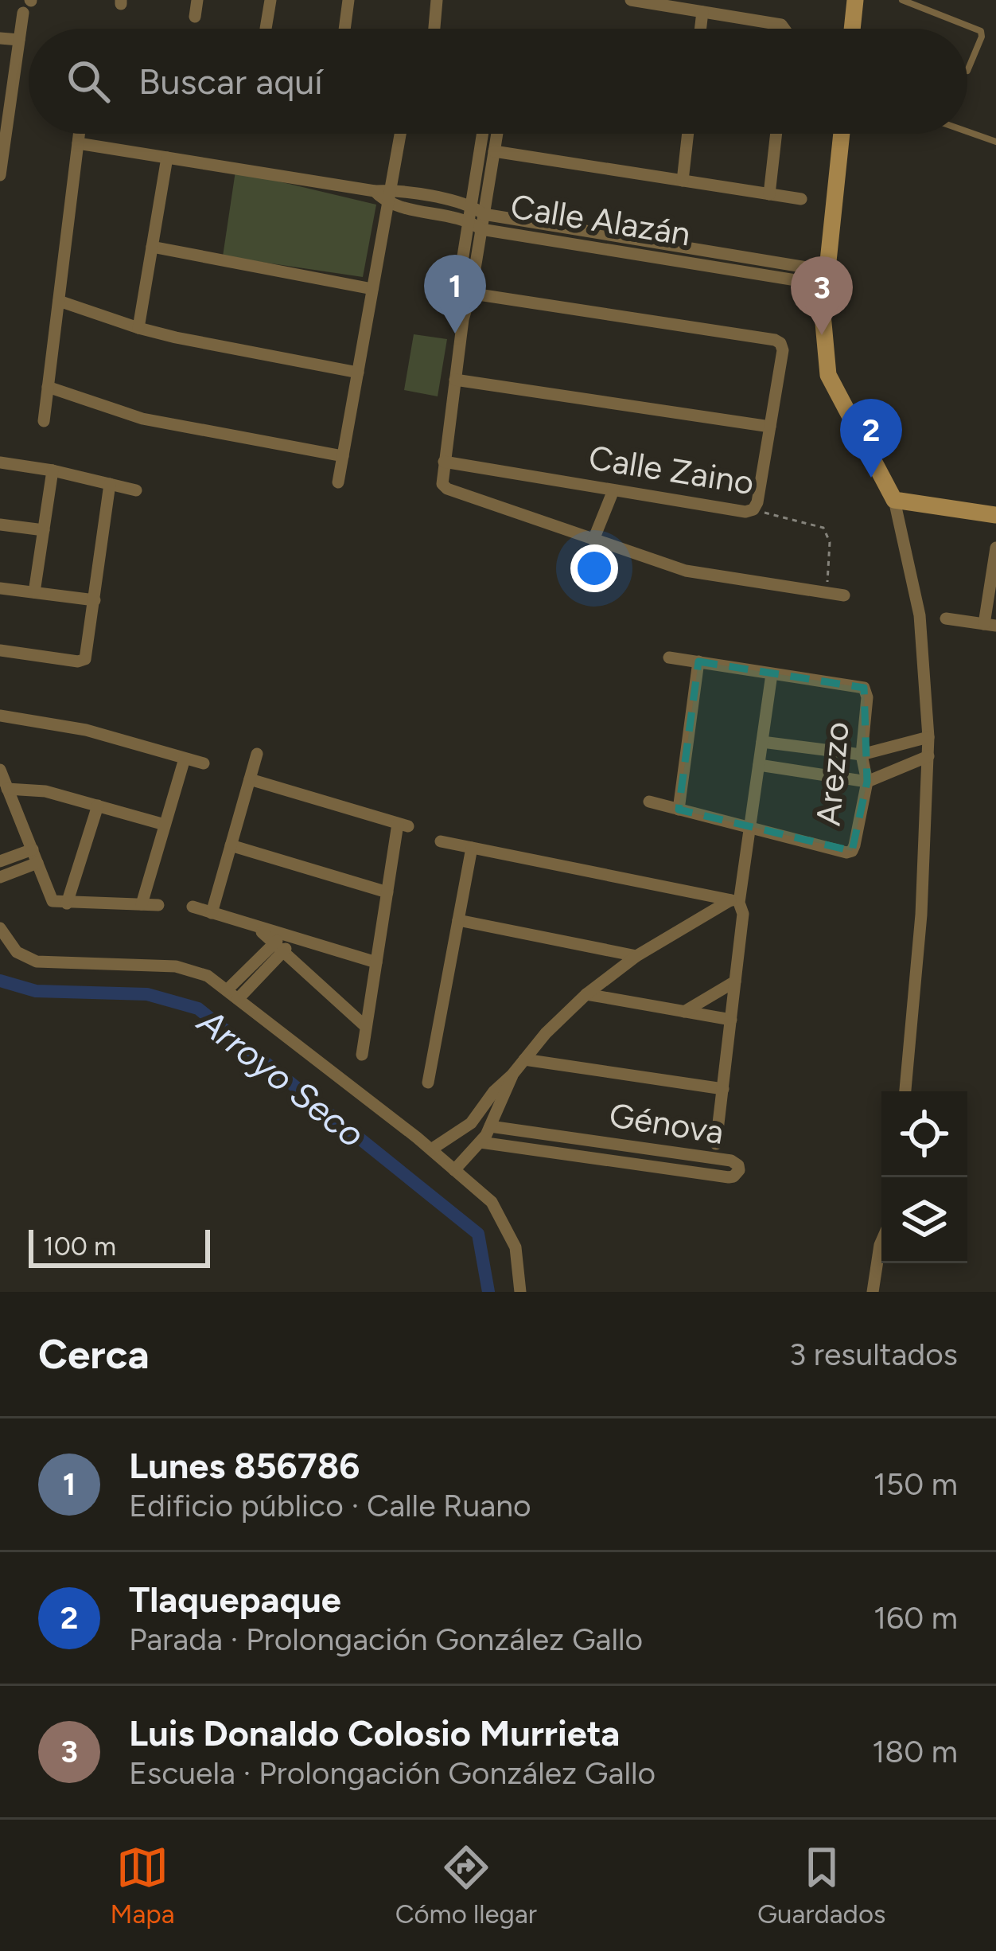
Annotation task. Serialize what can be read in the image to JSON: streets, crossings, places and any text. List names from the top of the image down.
{
  "streets": {
    "street": [
      "Calle Alazán",
      "Calle Zaino",
      "Arezzo",
      "Génova"
    ]
  },
  "water": ["Arroyo Seco"],
  "scale_bar": "100 m",
  "page": {
    "search": "Buscar aquí",
    "pins": ["1", "3", "2"],
    "scale": "100 m",
    "heading": ["Cerca", "3 resultados"],
    "list": [
      {
        "mark": "1",
        "name": "Lunes 856786",
        "note": "Edificio público · Calle Ruano",
        "value": "150 m"
      },
      {
        "mark": "2",
        "name": "Tlaquepaque",
        "note": "Parada · Prolongación González Gallo",
        "value": "160 m"
      },
      {
        "mark": "3",
        "name": "Luis Donaldo Colosio Murrieta",
        "note": "Escuela · Prolongación González Gallo",
        "value": "180 m"
      }
    ],
    "nav": ["Mapa", "Cómo llegar", "Guardados"]
  }
}
